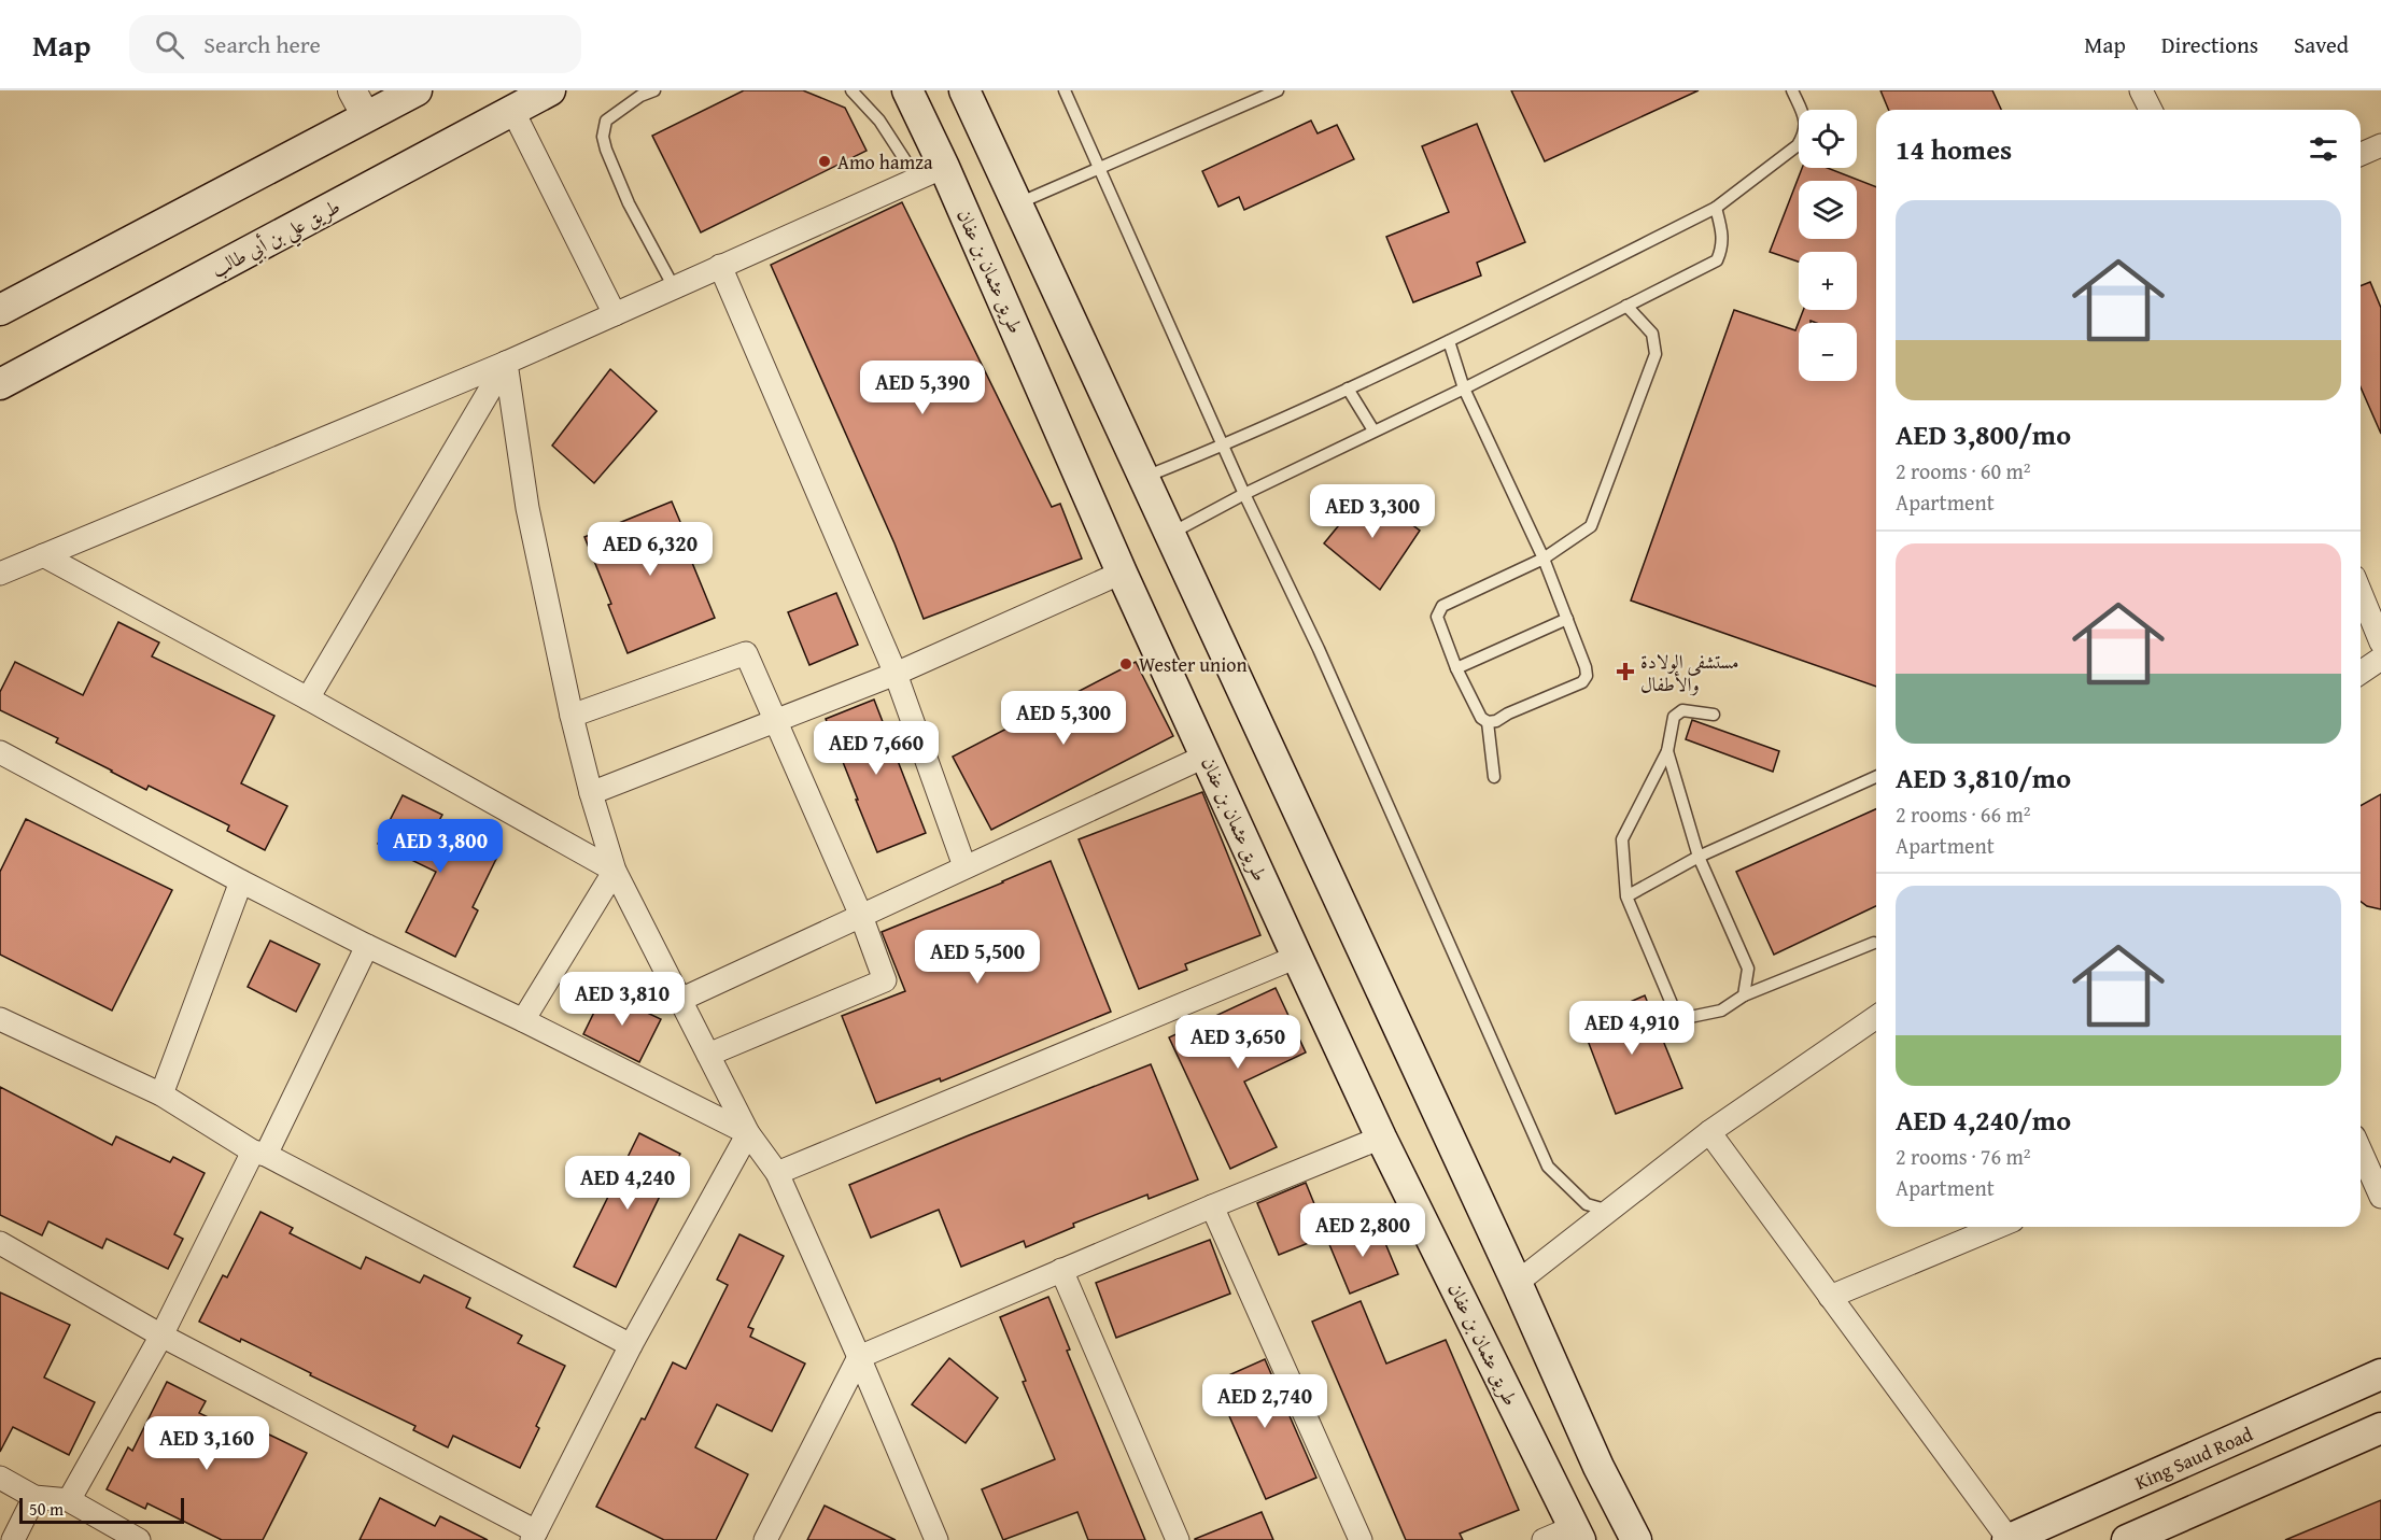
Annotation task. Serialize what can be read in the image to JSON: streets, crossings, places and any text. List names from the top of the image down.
{
  "streets": {
    "main road": ["طريق علي بن أبي طالب", "طريق عثمان بن عفان", "King Saud Road"]
  },
  "places": {
    "other": ["Amo hamza", "Wester union"],
    "health": ["مستشفى الولادة والأطفال"]
  },
  "scale_bar": "50 m",
  "page": {
    "header": "Map",
    "search": "Search here",
    "nav": ["Map", "Directions", "Saved"],
    "map_buttons": ["+", "−"],
    "heading": "14 homes",
    "list": [
      {
        "name": "AED 3,800/mo",
        "note": "2 rooms · 60 m² · Apartment"
      },
      {
        "name": "AED 3,810/mo",
        "note": "2 rooms · 66 m² · Apartment"
      },
      {
        "name": "AED 4,240/mo",
        "note": "2 rooms · 76 m² · Apartment"
      }
    ],
    "price": [
      "AED 5,390",
      "AED 3,300",
      "AED 6,320",
      "AED 5,300",
      "AED 7,660",
      "AED 3,800",
      "AED 5,500",
      "AED 3,810",
      "AED 4,910",
      "AED 3,650",
      "AED 4,240",
      "AED 2,800",
      "AED 2,740",
      "AED 3,160"
    ],
    "scale": "50 m"
  }
}
